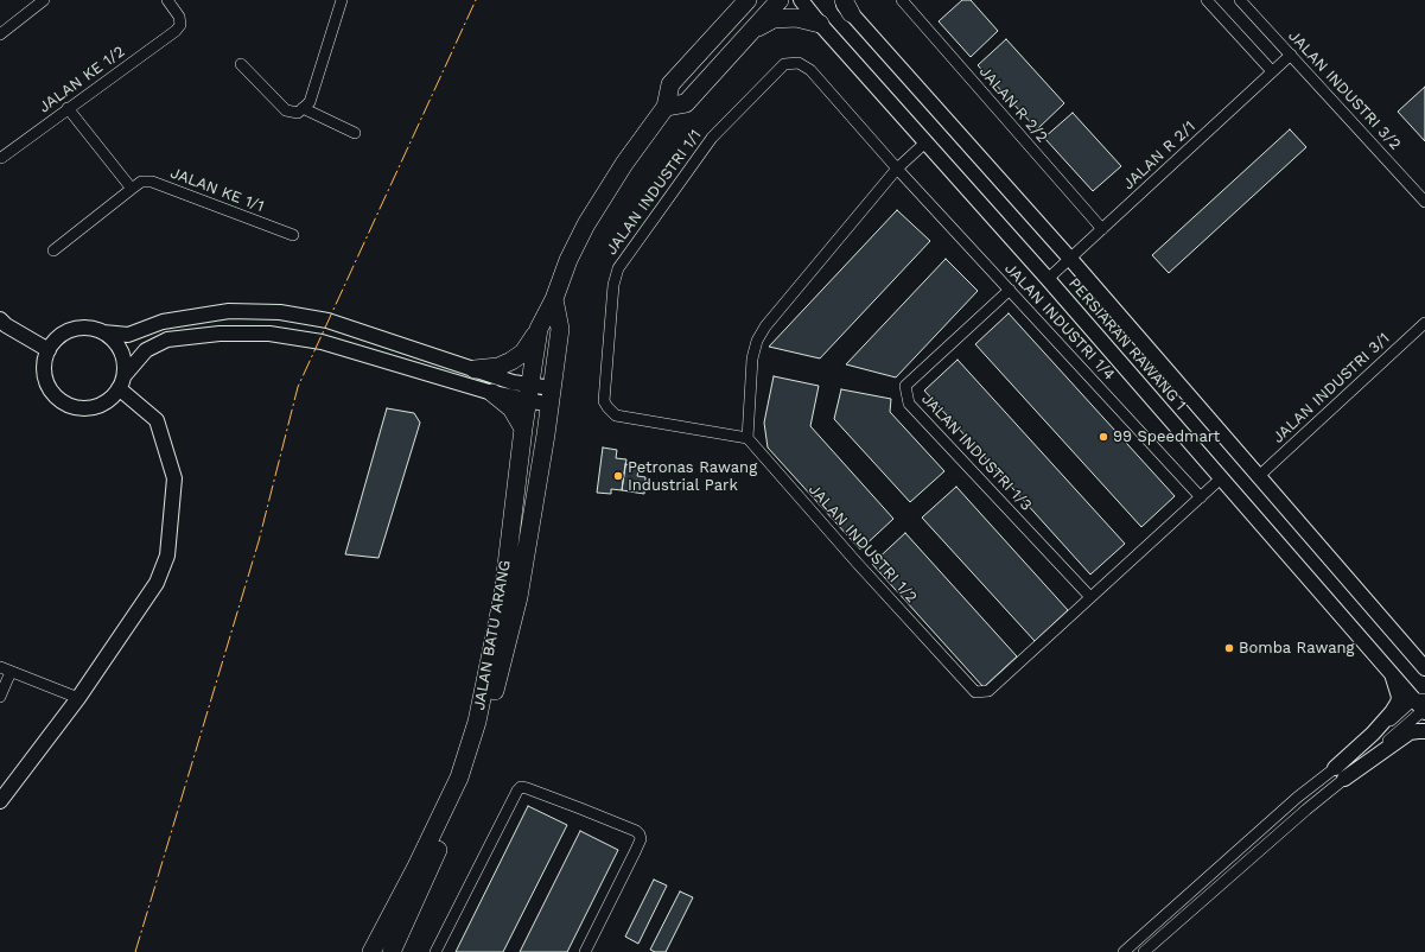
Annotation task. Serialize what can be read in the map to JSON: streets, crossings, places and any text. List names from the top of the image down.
{
  "streets": {
    "main road": ["JALAN BATU ARANG"],
    "street": [
      "JALAN KE 1/2",
      "JALAN INDUSTRI 3/2",
      "JALAN R 2/2",
      "JALAN R 2/1",
      "JALAN KE 1/1",
      "JALAN INDUSTRI 1/1",
      "JALAN INDUSTRI 1/4",
      "PERSIARAN RAWANG 1",
      "JALAN INDUSTRI 3/1",
      "JALAN INDUSTRI 1/3",
      "JALAN INDUSTRI 1/2"
    ]
  },
  "crossings": [
    ["JALAN INDUSTRI 3/2", "JALAN R 2/1"],
    ["JALAN R 2/2", "JALAN R 2/1"],
    ["JALAN R 2/1", "PERSIARAN RAWANG 1"],
    ["JALAN INDUSTRI 1/1", "JALAN INDUSTRI 1/4"],
    ["JALAN INDUSTRI 1/1", "JALAN INDUSTRI 1/2"],
    ["JALAN INDUSTRI 1/4", "JALAN INDUSTRI 1/3"],
    ["JALAN INDUSTRI 1/4", "JALAN INDUSTRI 1/2"],
    ["PERSIARAN RAWANG 1", "JALAN INDUSTRI 3/1"],
    ["PERSIARAN RAWANG 1", "JALAN INDUSTRI 1/2"],
    ["JALAN INDUSTRI 1/3", "JALAN INDUSTRI 1/2"]
  ],
  "places": ["99 Speedmart", "Petronas Rawang Industrial Park", "Bomba Rawang"]
}
